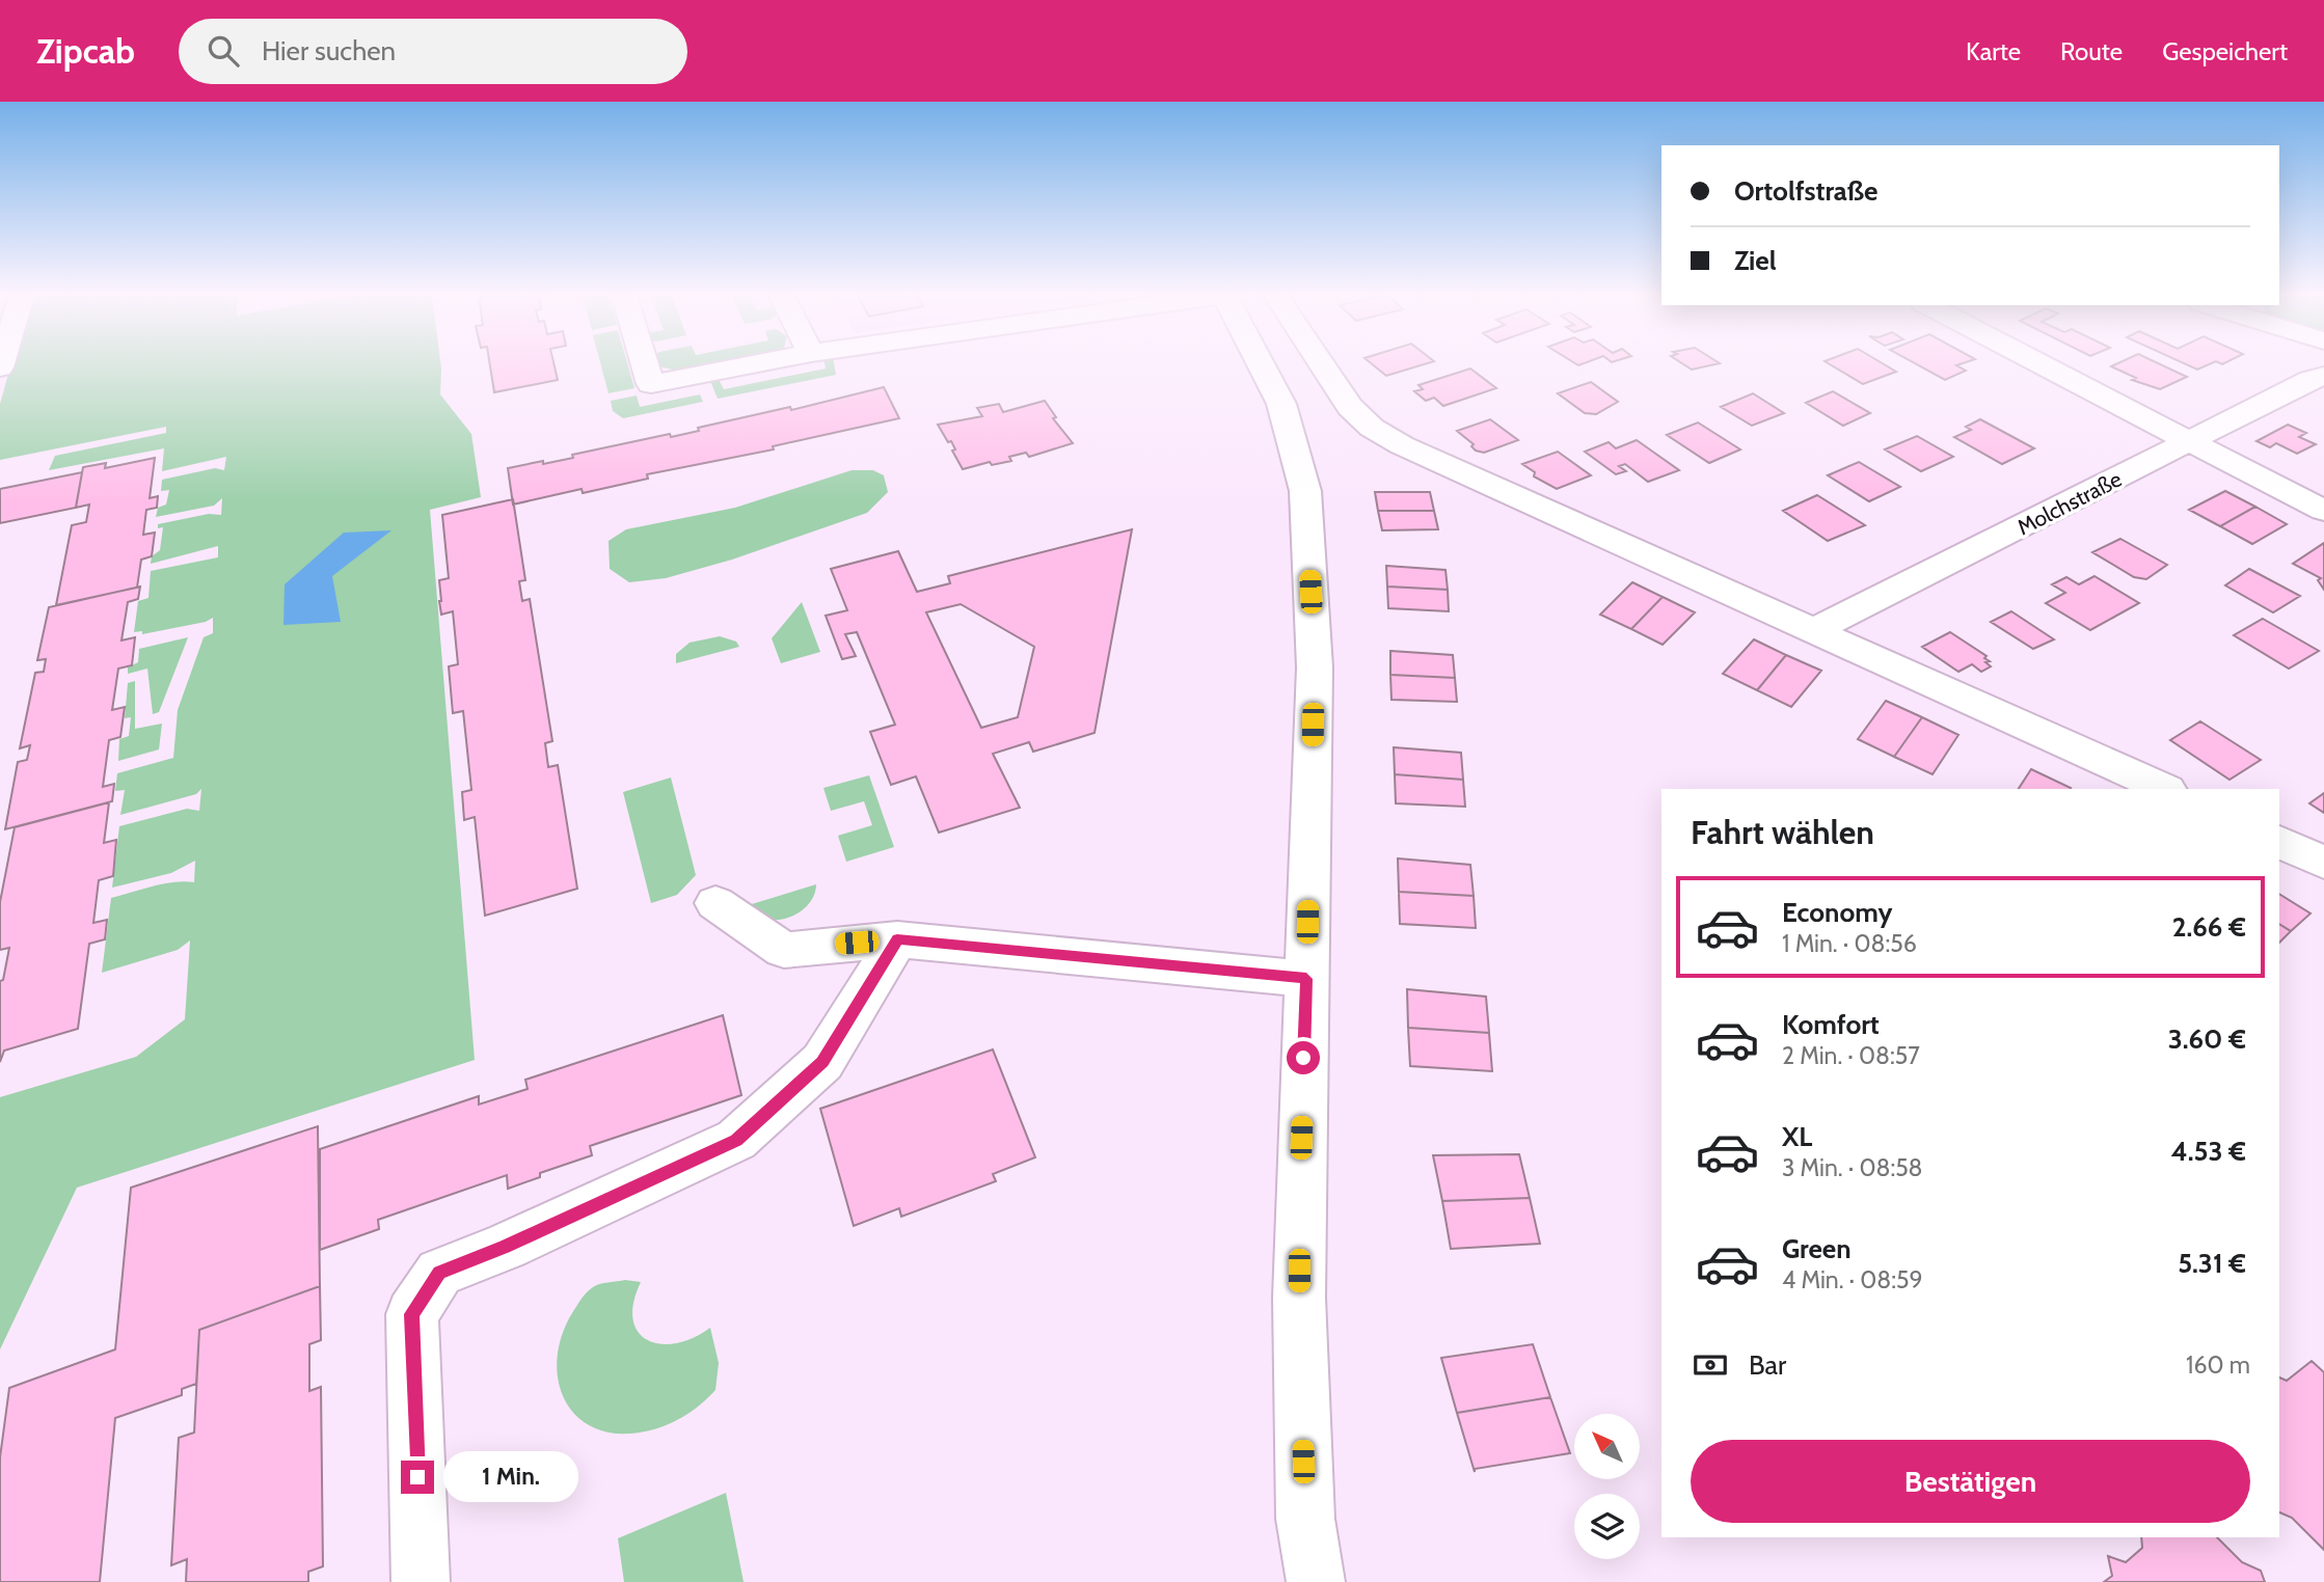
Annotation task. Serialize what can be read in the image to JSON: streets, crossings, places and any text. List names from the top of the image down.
{
  "streets": {
    "street": ["Molchstraße"]
  },
  "north": "top left",
  "page": {
    "header": "Zipcab",
    "search": "Hier suchen",
    "nav": ["Karte", "Route", "Gespeichert"],
    "banner": ["Ortolfstraße", "Ziel"],
    "heading": "Fahrt wählen",
    "list": [
      {
        "name": "Economy",
        "note": "1 Min. · 08:56",
        "value": "2.66 €"
      },
      {
        "name": "Komfort",
        "note": "2 Min. · 08:57",
        "value": "3.60 €"
      },
      {
        "name": "XL",
        "note": "3 Min. · 08:58",
        "value": "4.53 €"
      },
      {
        "name": "Green",
        "note": "4 Min. · 08:59",
        "value": "5.31 €"
      }
    ],
    "pay": ["Bar", "160 m"],
    "buttons": "Bestätigen",
    "bubble": "1 Min."
  }
}
